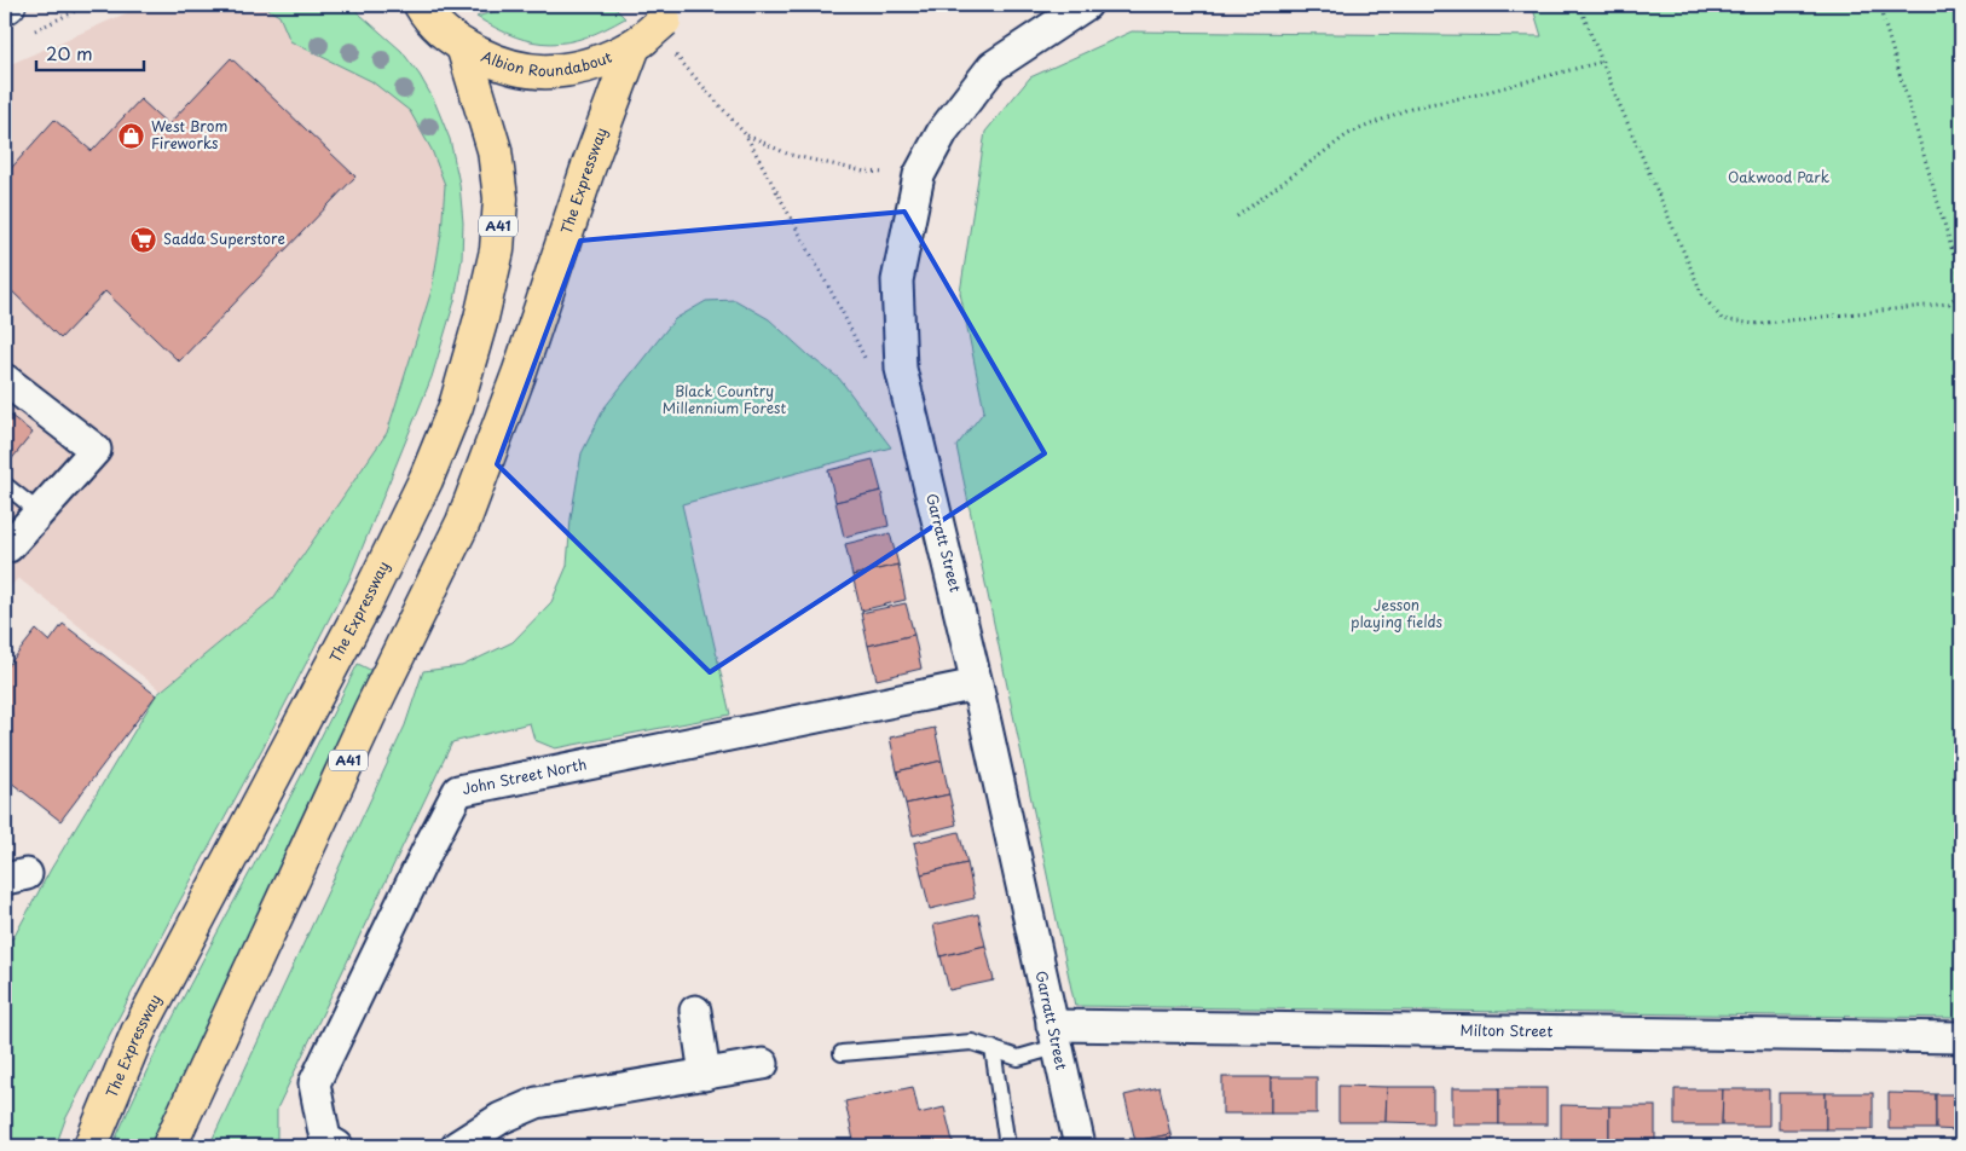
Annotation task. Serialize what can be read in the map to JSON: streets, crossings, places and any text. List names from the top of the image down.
{
  "streets": {
    "highway": ["Albion Roundabout", "The Expressway", "A41"],
    "street": ["Garratt Street", "John Street North", "Milton Street"]
  },
  "crossings": [
    ["Albion Roundabout", "The Expressway"],
    ["Garratt Street", "John Street North"],
    ["Garratt Street", "Milton Street"]
  ],
  "parks": ["Oakwood Park", "Black Country Millennium Forest", "Jesson playing fields"],
  "places": {
    "shop": ["West Brom Fireworks"],
    "supermarket": ["Sadda Superstore"]
  },
  "scale_bar": "20 m"
}
